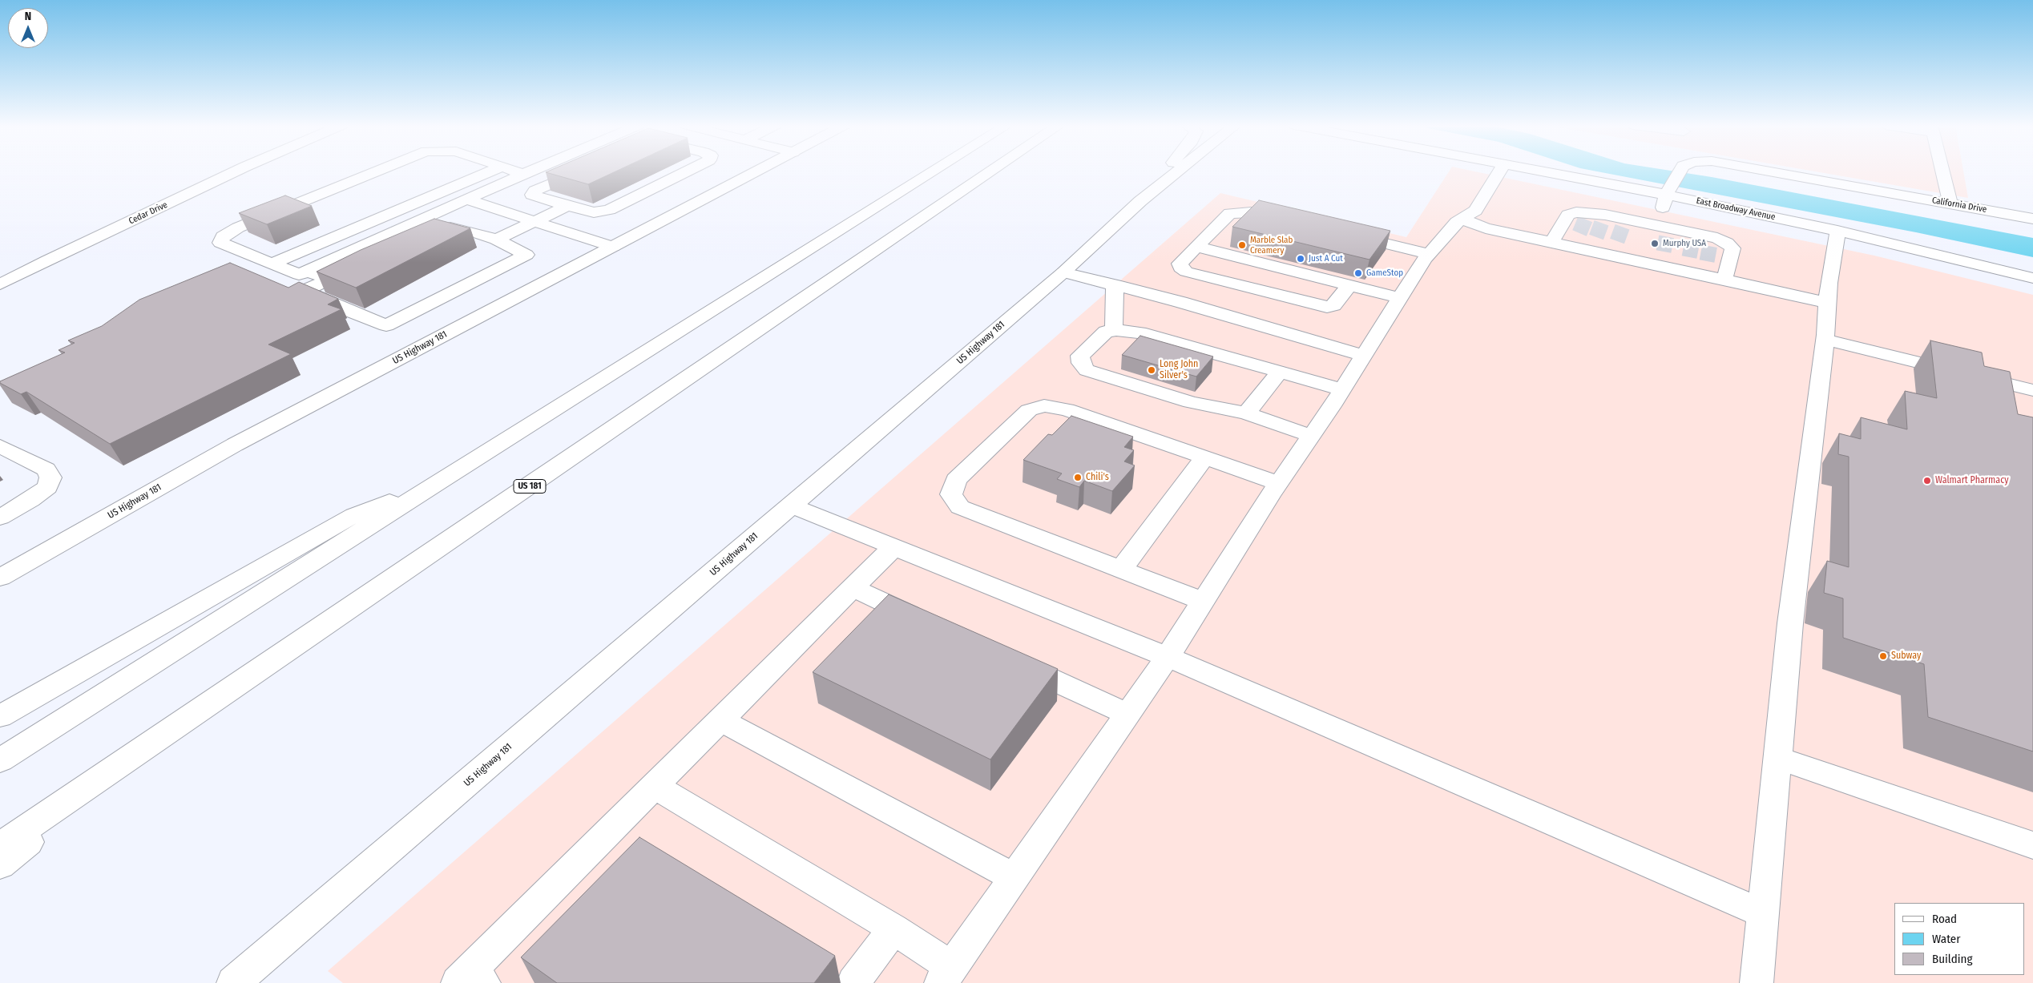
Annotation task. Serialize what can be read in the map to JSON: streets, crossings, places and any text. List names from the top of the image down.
{
  "streets": {
    "main road": [
      "California Drive",
      "East Broadway Avenue",
      "Cedar Drive",
      "US Highway 181",
      "US 181"
    ]
  },
  "places": [
    "Murphy USA",
    "Marble Slab Creamery",
    "Just A Cut",
    "GameStop",
    "Long John Silver's",
    "Chili's",
    "Walmart Pharmacy",
    "Subway"
  ],
  "legend": ["Road", "Water", "Building"],
  "north": "top"
}
